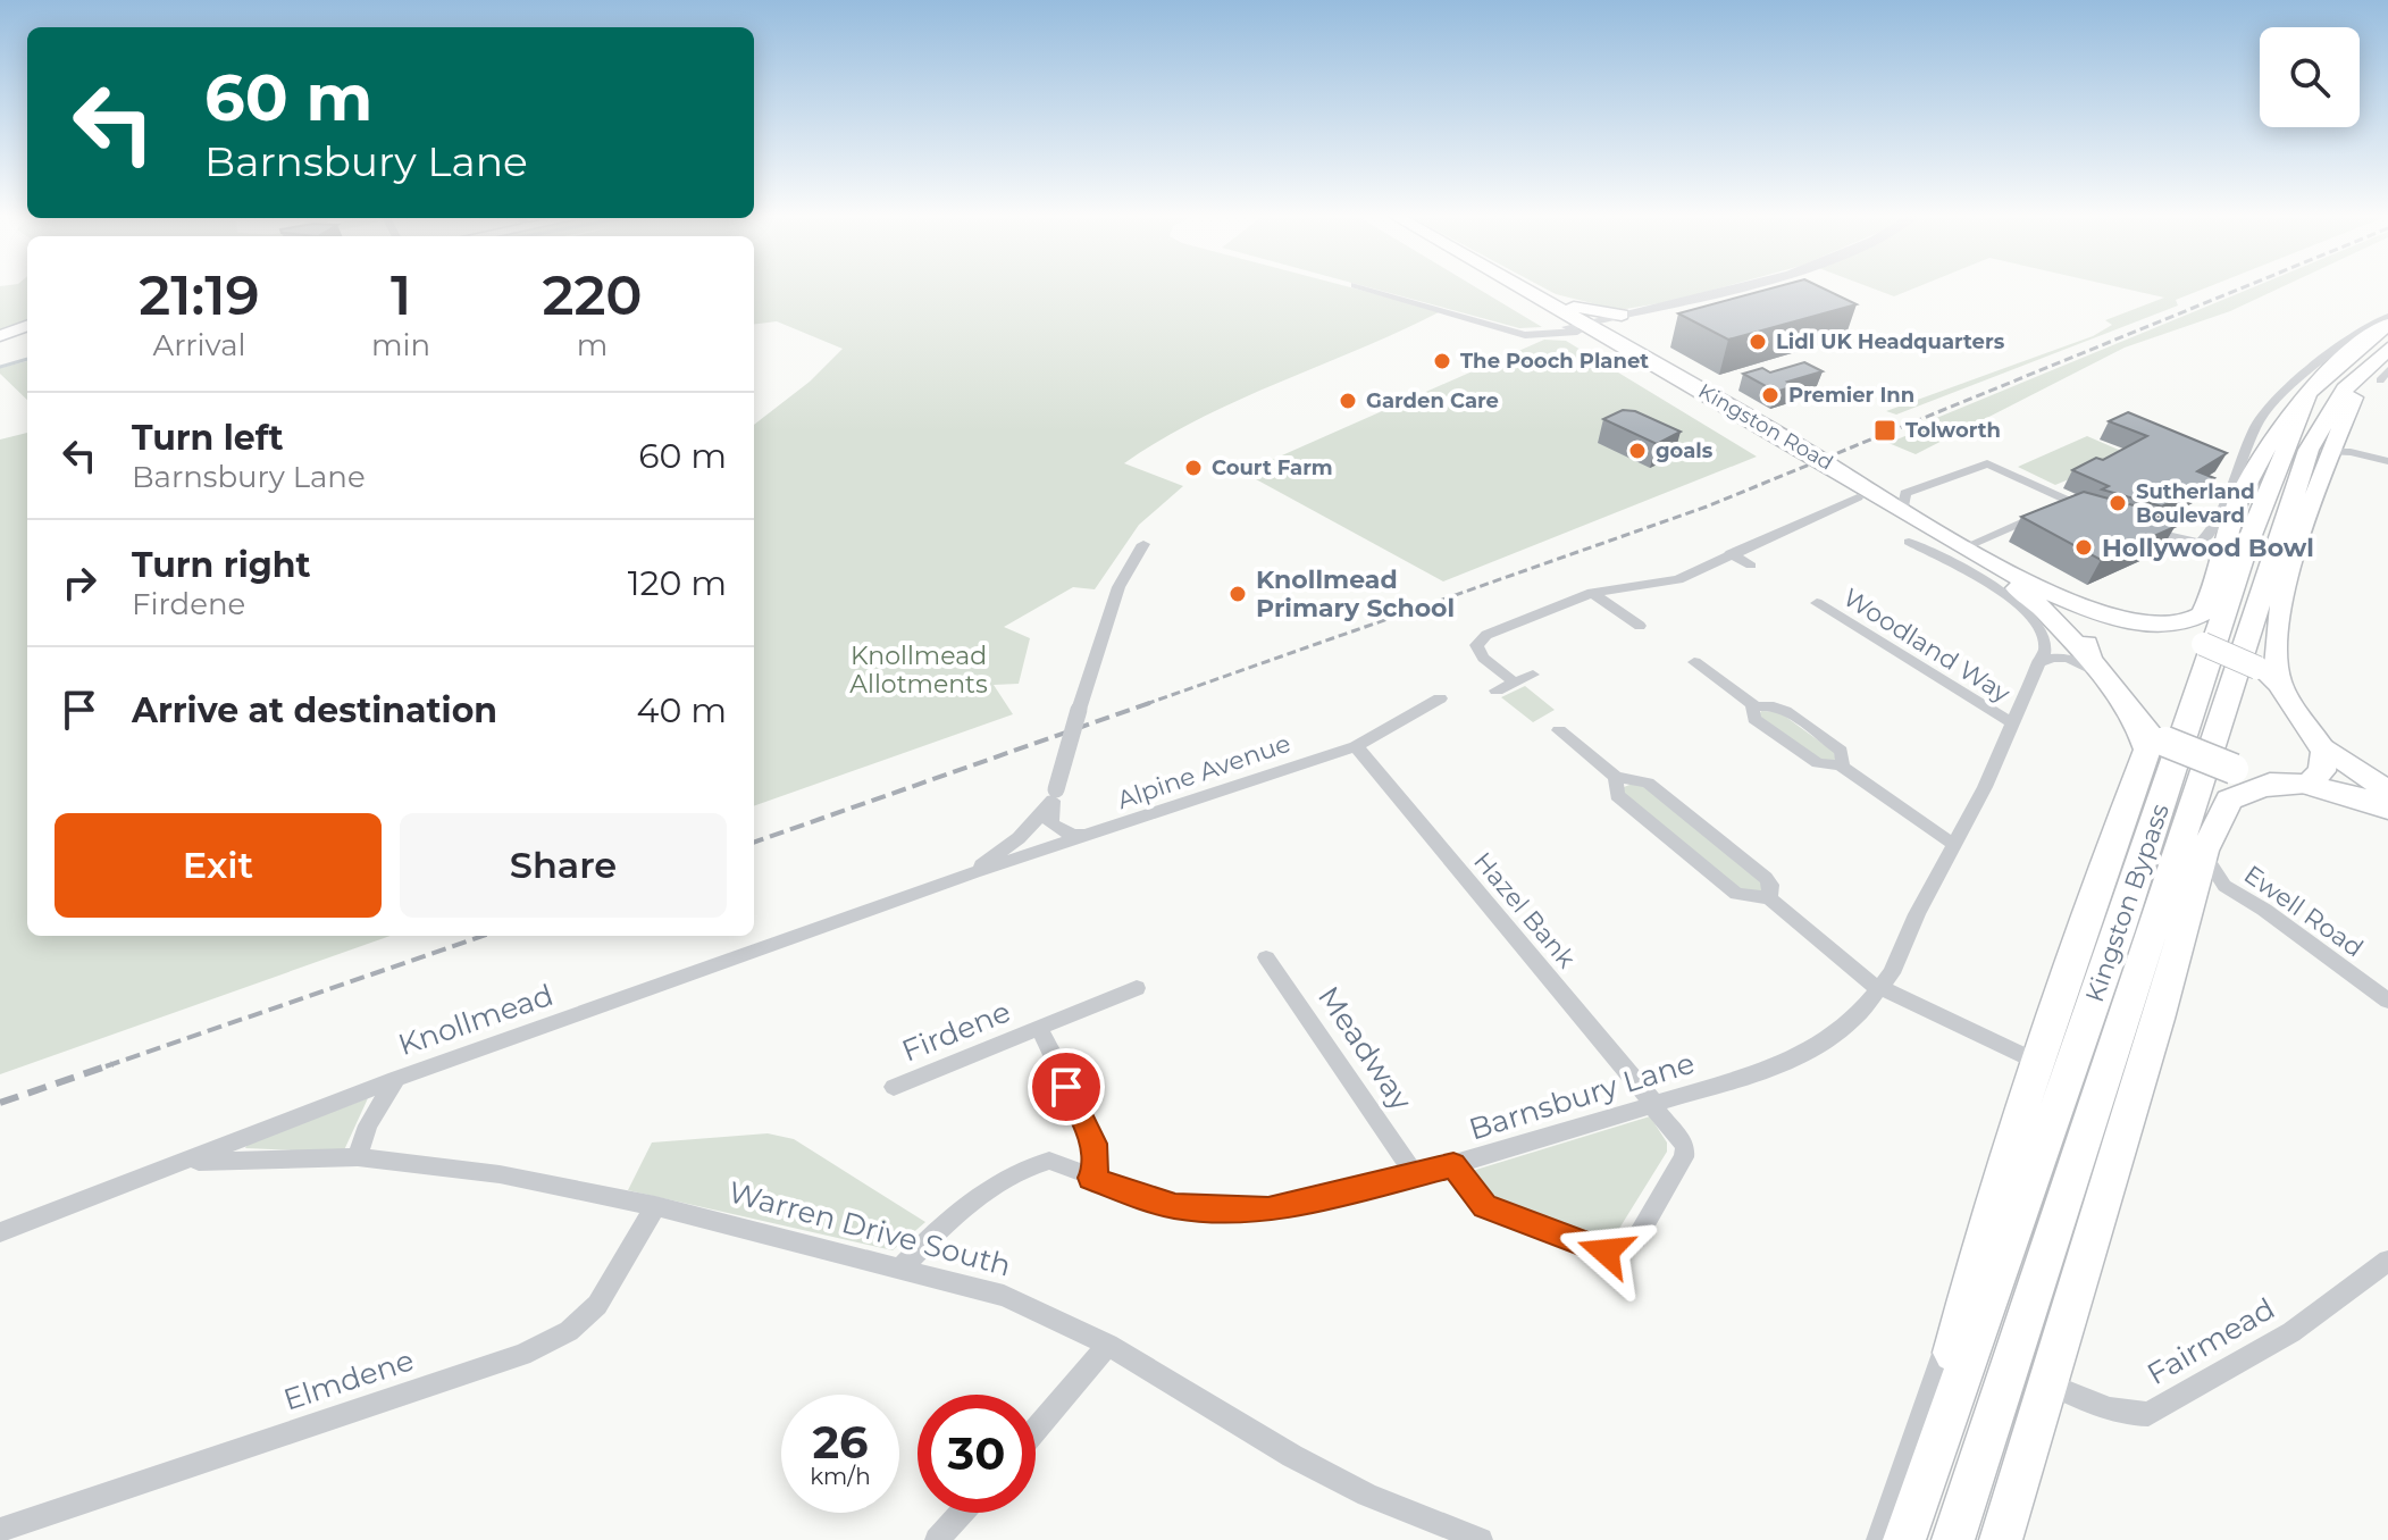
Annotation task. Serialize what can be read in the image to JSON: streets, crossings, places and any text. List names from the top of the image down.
{
  "streets": {
    "main road": ["Kingston Road", "Kingston Bypass"],
    "street": [
      "Woodland Way",
      "Alpine Avenue",
      "Hazel Bank",
      "Ewell Road",
      "Knollmead",
      "Firdene",
      "Meadway",
      "Barnsbury Lane",
      "Warren Drive South",
      "Fairmead",
      "Elmdene"
    ]
  },
  "crossings": [
    ["Woodland Way", "Barnsbury Lane"],
    ["Alpine Avenue", "Hazel Bank"],
    ["Alpine Avenue", "Knollmead"],
    ["Hazel Bank", "Barnsbury Lane"],
    ["Knollmead", "Warren Drive South"],
    ["Firdene", "Barnsbury Lane"],
    ["Meadway", "Barnsbury Lane"],
    ["Barnsbury Lane", "Warren Drive South"],
    ["Warren Drive South", "Elmdene"]
  ],
  "parks": ["Knollmead Allotments"],
  "places": {
    "other": [
      "Lidl UK Headquarters",
      "The Pooch Planet",
      "Premier Inn",
      "Garden Care",
      "goals",
      "Court Farm",
      "Sutherland Boulevard",
      "Hollywood Bowl",
      "Knollmead Primary School"
    ],
    "transit": ["Tolworth"]
  },
  "page": {
    "turn": ["60 m", "Barnsbury Lane"],
    "eta": [
      "21:19",
      "Arrival",
      "1",
      "min",
      "220",
      "m"
    ],
    "list": [
      {
        "name": "Turn left",
        "note": "Barnsbury Lane",
        "value": "60 m"
      },
      {
        "name": "Turn right",
        "note": "Firdene",
        "value": "120 m"
      },
      {
        "name": "Arrive at destination",
        "value": "40 m"
      }
    ],
    "buttons": ["Exit", "Share"],
    "speed": "26 km/h",
    "limit": "30"
  }
}
